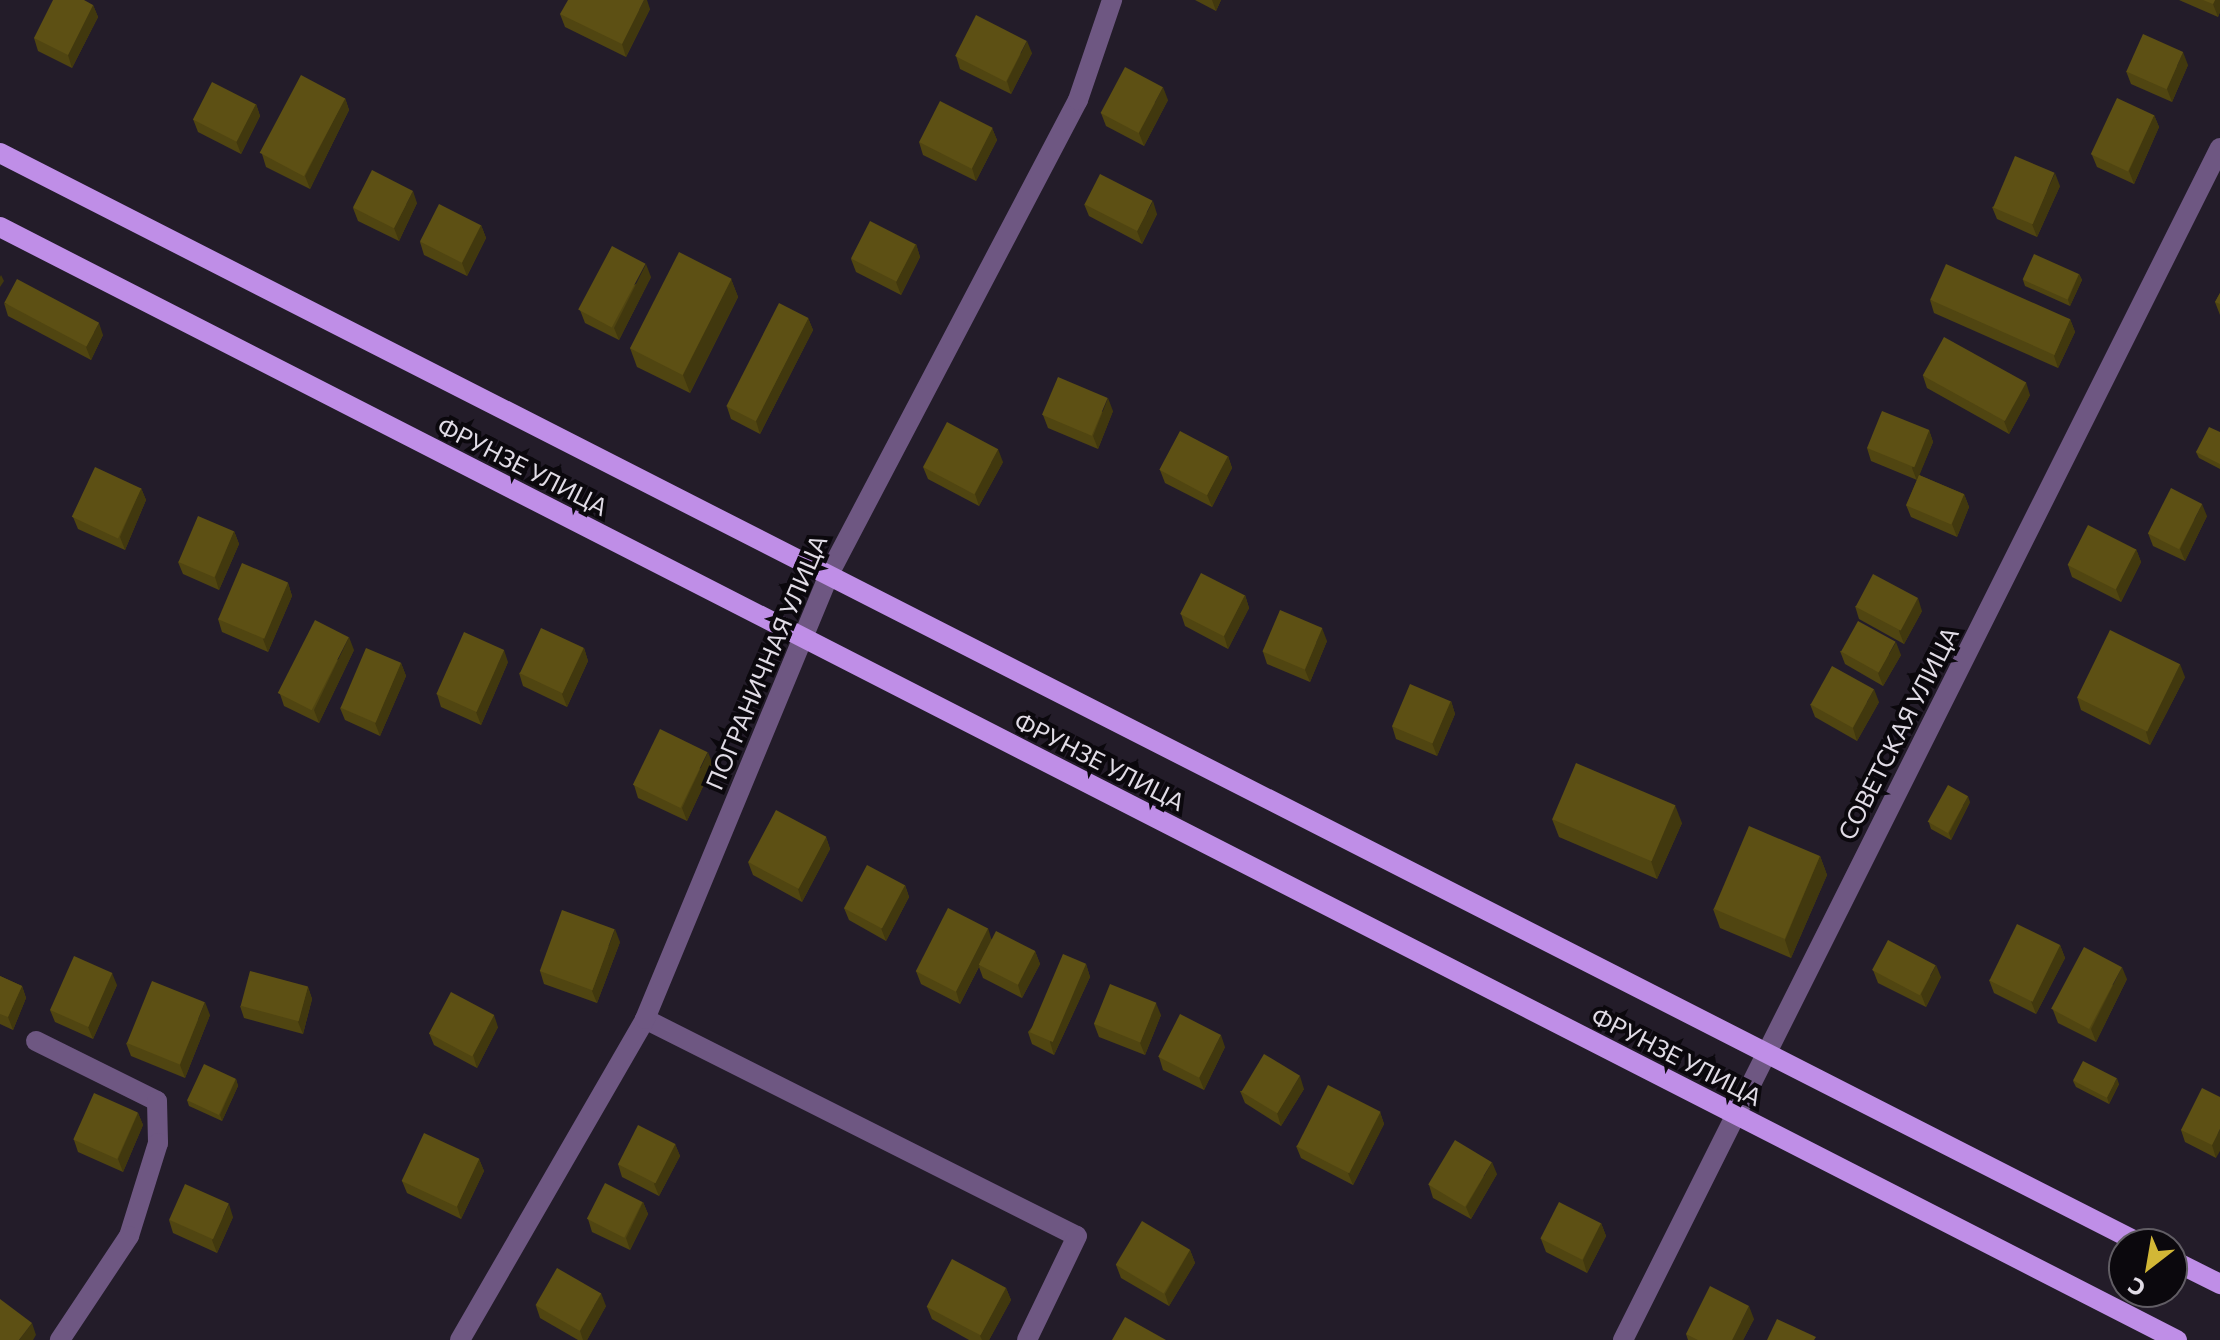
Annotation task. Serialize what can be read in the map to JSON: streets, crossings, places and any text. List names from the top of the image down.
{
  "streets": {
    "main road": ["ФРУНЗЕ УЛИЦА"],
    "street": ["ПОГРАНИЧНАЯ УЛИЦА", "СОВЕТСКАЯ УЛИЦА"]
  },
  "crossings": [
    ["ФРУНЗЕ УЛИЦА", "ПОГРАНИЧНАЯ УЛИЦА"],
    ["ФРУНЗЕ УЛИЦА", "СОВЕТСКАЯ УЛИЦА"]
  ],
  "north": "bottom left"
}
